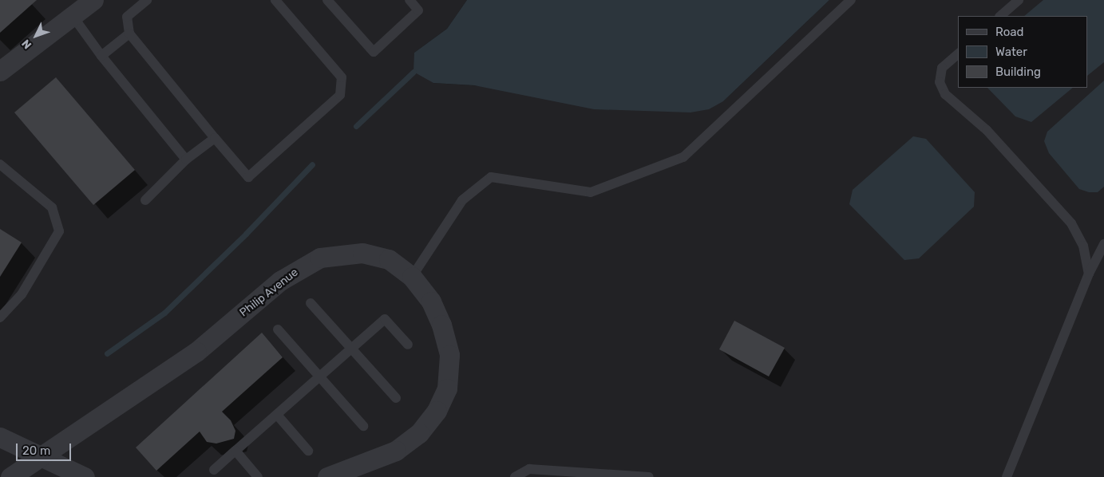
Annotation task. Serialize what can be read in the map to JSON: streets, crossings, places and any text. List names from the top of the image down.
{
  "streets": {
    "street": ["Philip Avenue"]
  },
  "legend": ["Road", "Water", "Building"],
  "scale_bar": "20 m",
  "north": "bottom left"
}
